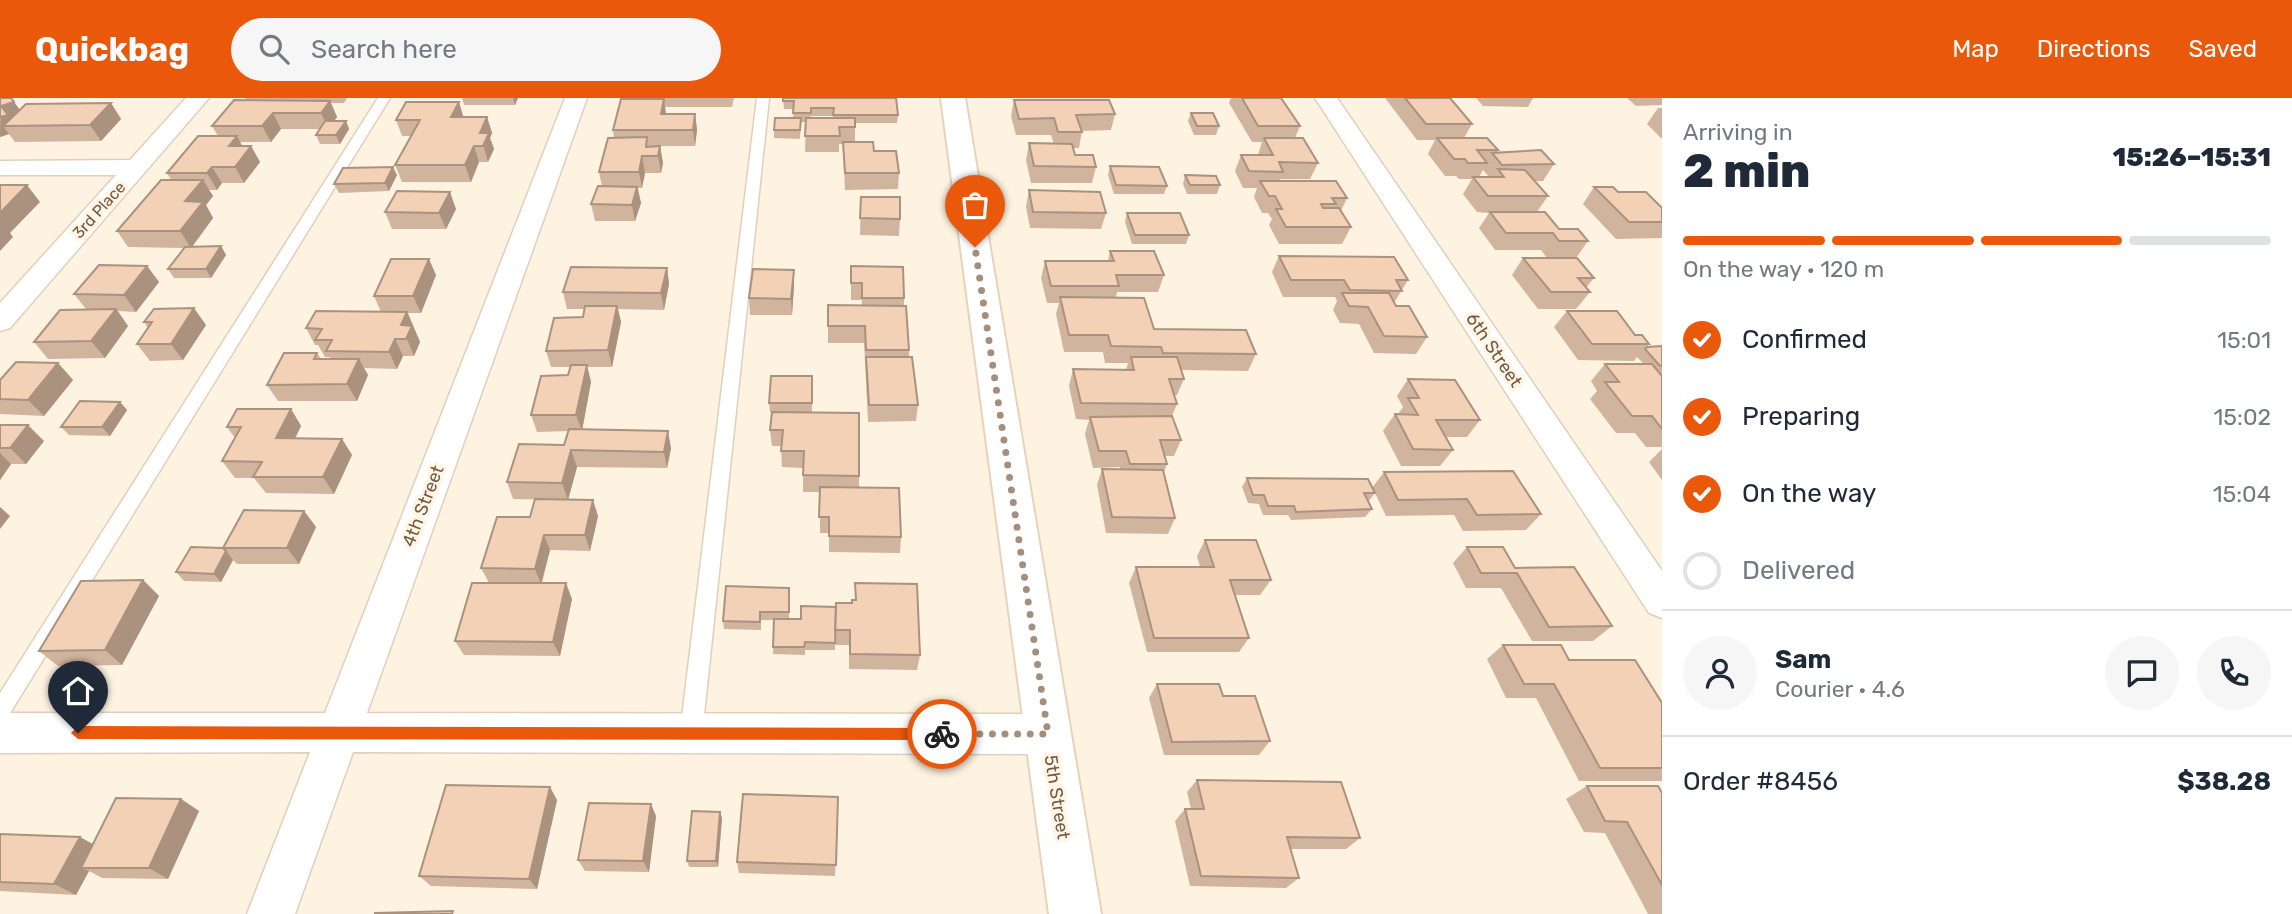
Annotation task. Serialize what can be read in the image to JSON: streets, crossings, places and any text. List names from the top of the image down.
{
  "streets": {
    "street": [
      "3rd Place",
      "6th Street",
      "4th Street",
      "5th Street"
    ]
  },
  "page": {
    "header": "Quickbag",
    "search": "Search here",
    "nav": ["Map", "Directions", "Saved"],
    "heading": ["2 min", "Arriving in", "15:26–15:31"],
    "panel": [
      "Sam",
      "Courier · 4.6",
      "Order #8456",
      "$38.28"
    ],
    "bar": "On the way · 120 m",
    "list": [
      ["Confirmed", "15:01"],
      ["Preparing", "15:02"],
      ["On the way", "15:04"],
      "Delivered"
    ]
  }
}
